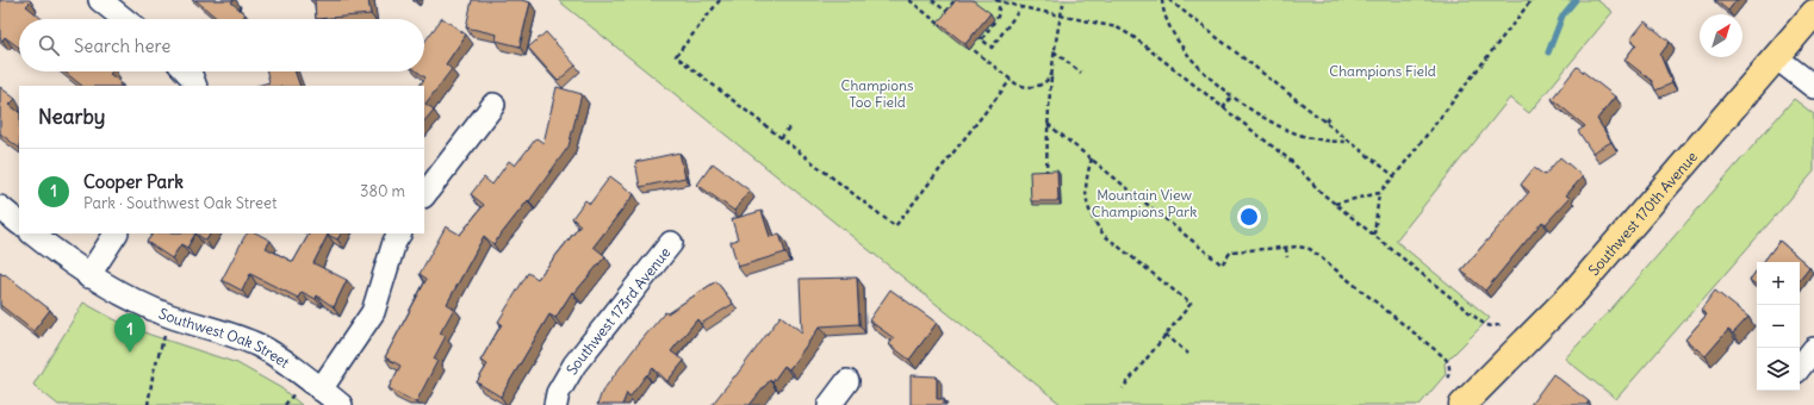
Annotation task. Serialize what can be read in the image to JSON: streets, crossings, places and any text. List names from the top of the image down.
{
  "streets": {
    "main road": ["Southwest 170th Avenue"],
    "street": ["Southwest 173rd Avenue", "Southwest Oak Street"]
  },
  "parks": ["Champions Field", "Champions Too Field", "Mountain View Champions Park"],
  "north": "top right",
  "page": {
    "search": "Search here",
    "heading": "Nearby",
    "list": [
      {
        "mark": "1",
        "name": "Cooper Park",
        "note": "Park · Southwest Oak Street",
        "value": "380 m"
      }
    ],
    "map_buttons": ["+", "−"],
    "pins": "1"
  }
}
